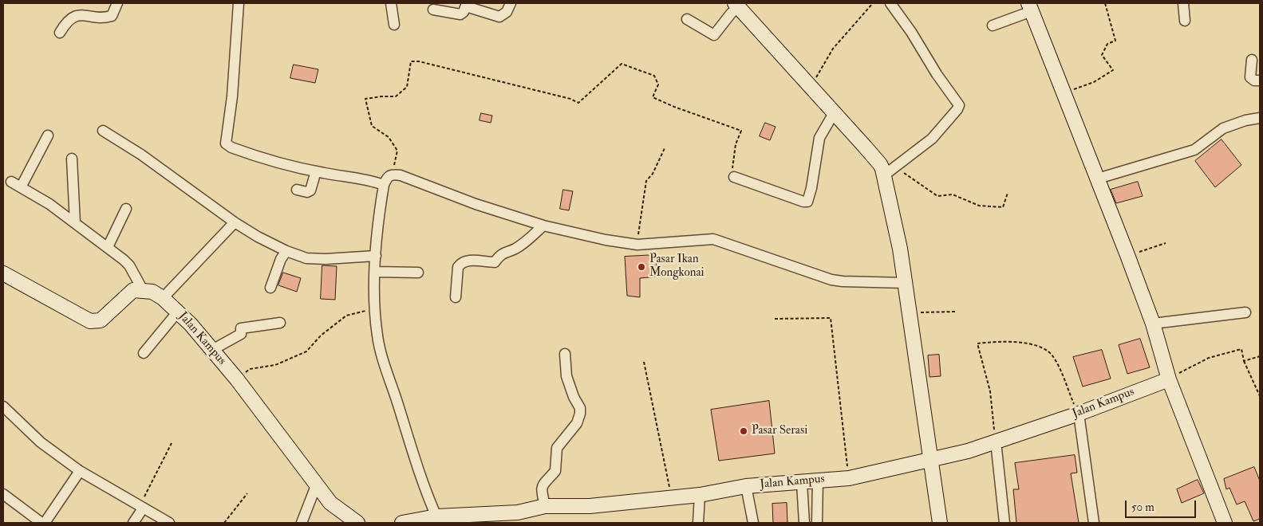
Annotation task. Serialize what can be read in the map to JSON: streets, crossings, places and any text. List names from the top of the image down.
{
  "streets": {
    "street": ["Jalan Kampus"]
  },
  "places": ["Pasar Ikan Mongkonai", "Pasar Serasi"],
  "scale_bar": "50 m"
}
